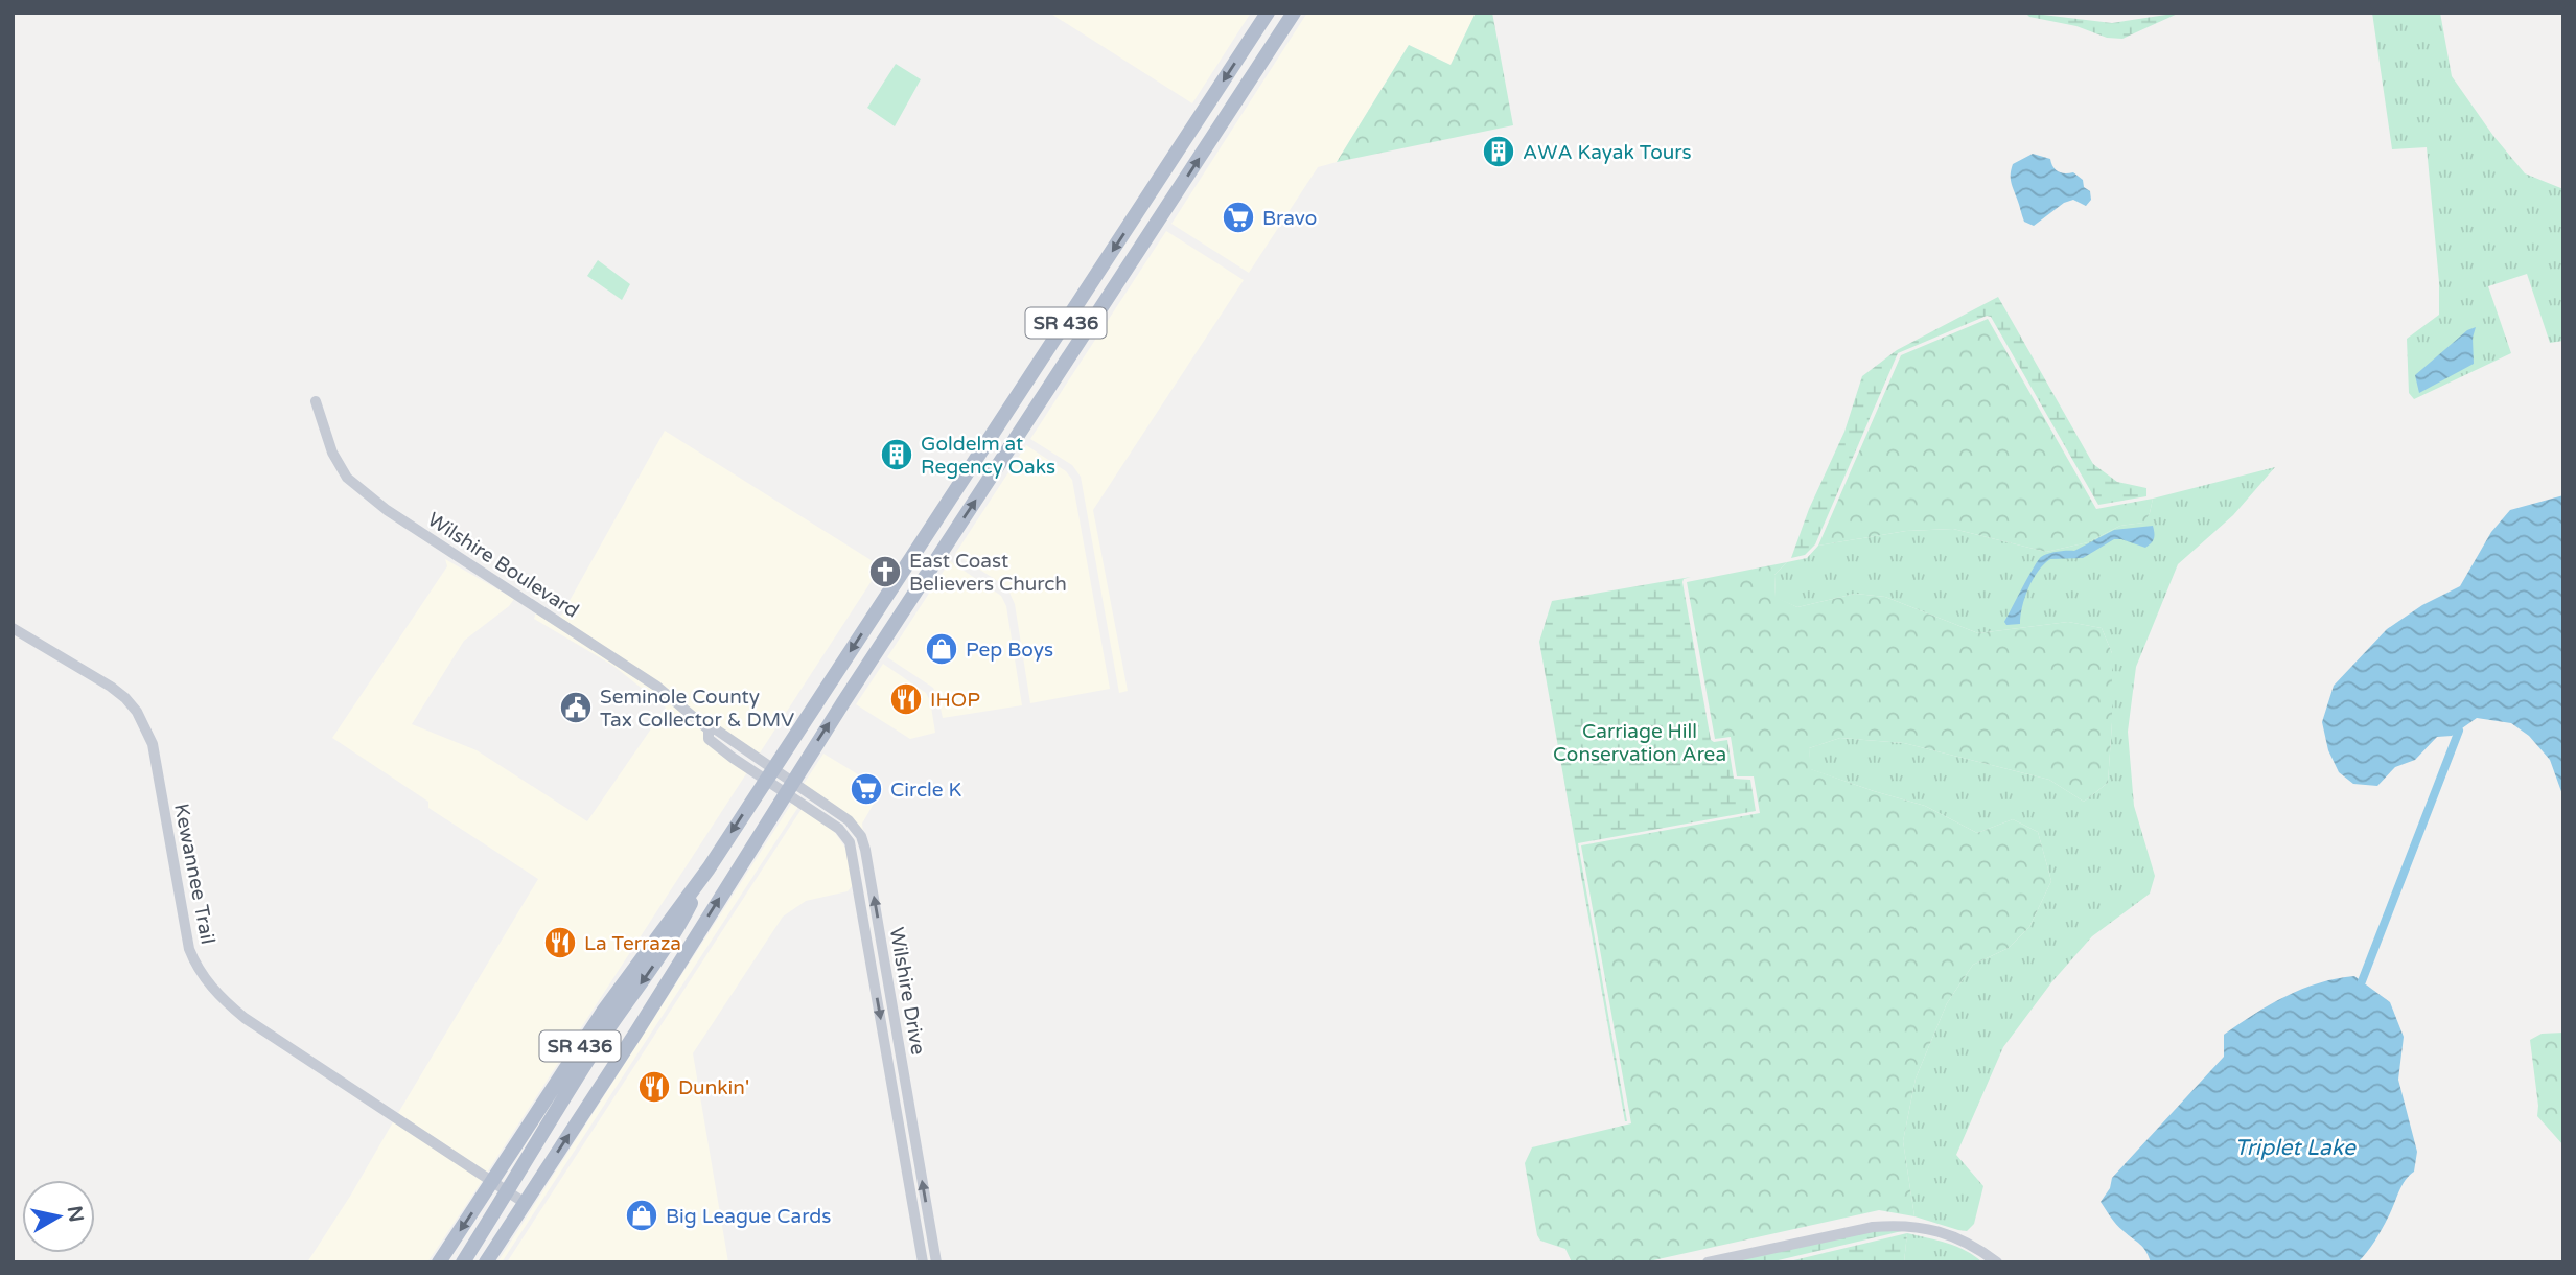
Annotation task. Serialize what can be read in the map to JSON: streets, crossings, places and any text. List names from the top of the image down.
{
  "streets": {
    "main road": ["SR 436"],
    "street": ["Wilshire Boulevard", "Kewannee Trail", "Wilshire Drive"]
  },
  "crossings": [
    ["SR 436", "Wilshire Boulevard"],
    ["SR 436", "Kewannee Trail"],
    ["SR 436", "Wilshire Drive"],
    ["Wilshire Boulevard", "Wilshire Drive"]
  ],
  "water": ["Triplet Lake"],
  "parks": ["Carriage Hill Conservation Area"],
  "places": {
    "building": ["AWA Kayak Tours", "Goldelm at Regency Oaks"],
    "supermarket": ["Bravo", "Circle K"],
    "church": ["East Coast Believers Church"],
    "shop": ["Pep Boys", "Big League Cards"],
    "restaurant": ["IHOP", "La Terraza", "Dunkin'"],
    "public building": ["Seminole County Tax Collector & DMV"]
  },
  "north": "right"
}
